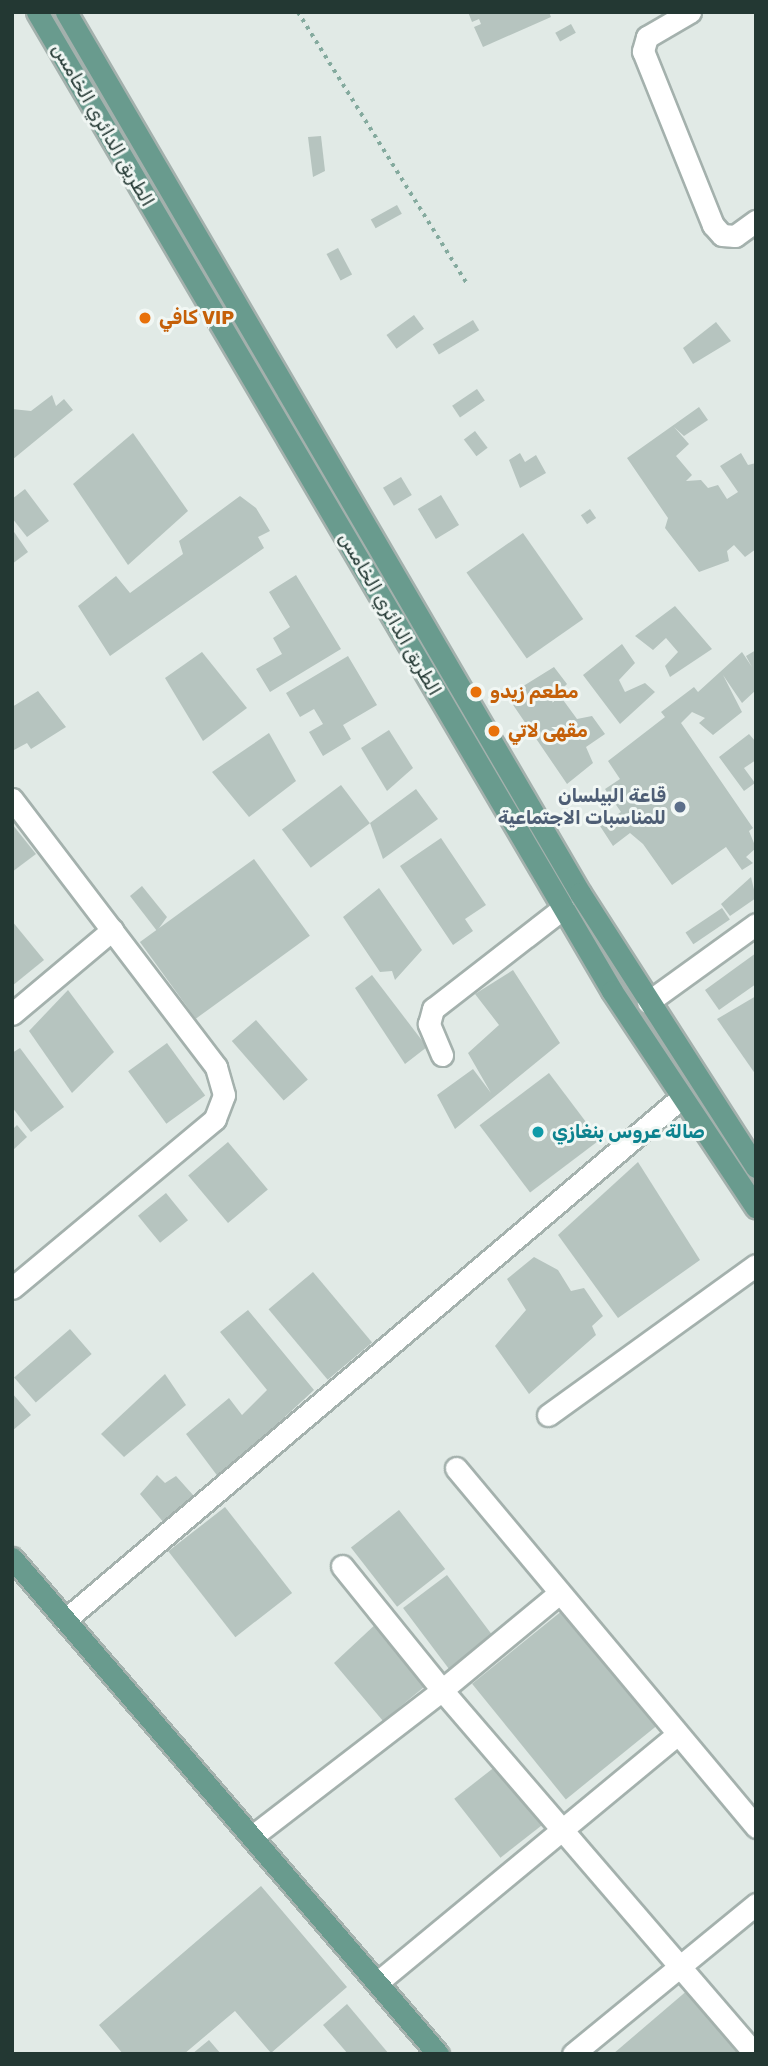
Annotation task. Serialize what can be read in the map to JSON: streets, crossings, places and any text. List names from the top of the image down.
{
  "streets": {
    "main road": ["الطريق الدائري الخامس"]
  },
  "places": [
    "كافي VIP",
    "مطعم زيدو",
    "مقهى لاتي",
    "قاعة البيلسان للمناسبات الاجتماعية",
    "صالة عروس بنغازي"
  ]
}
